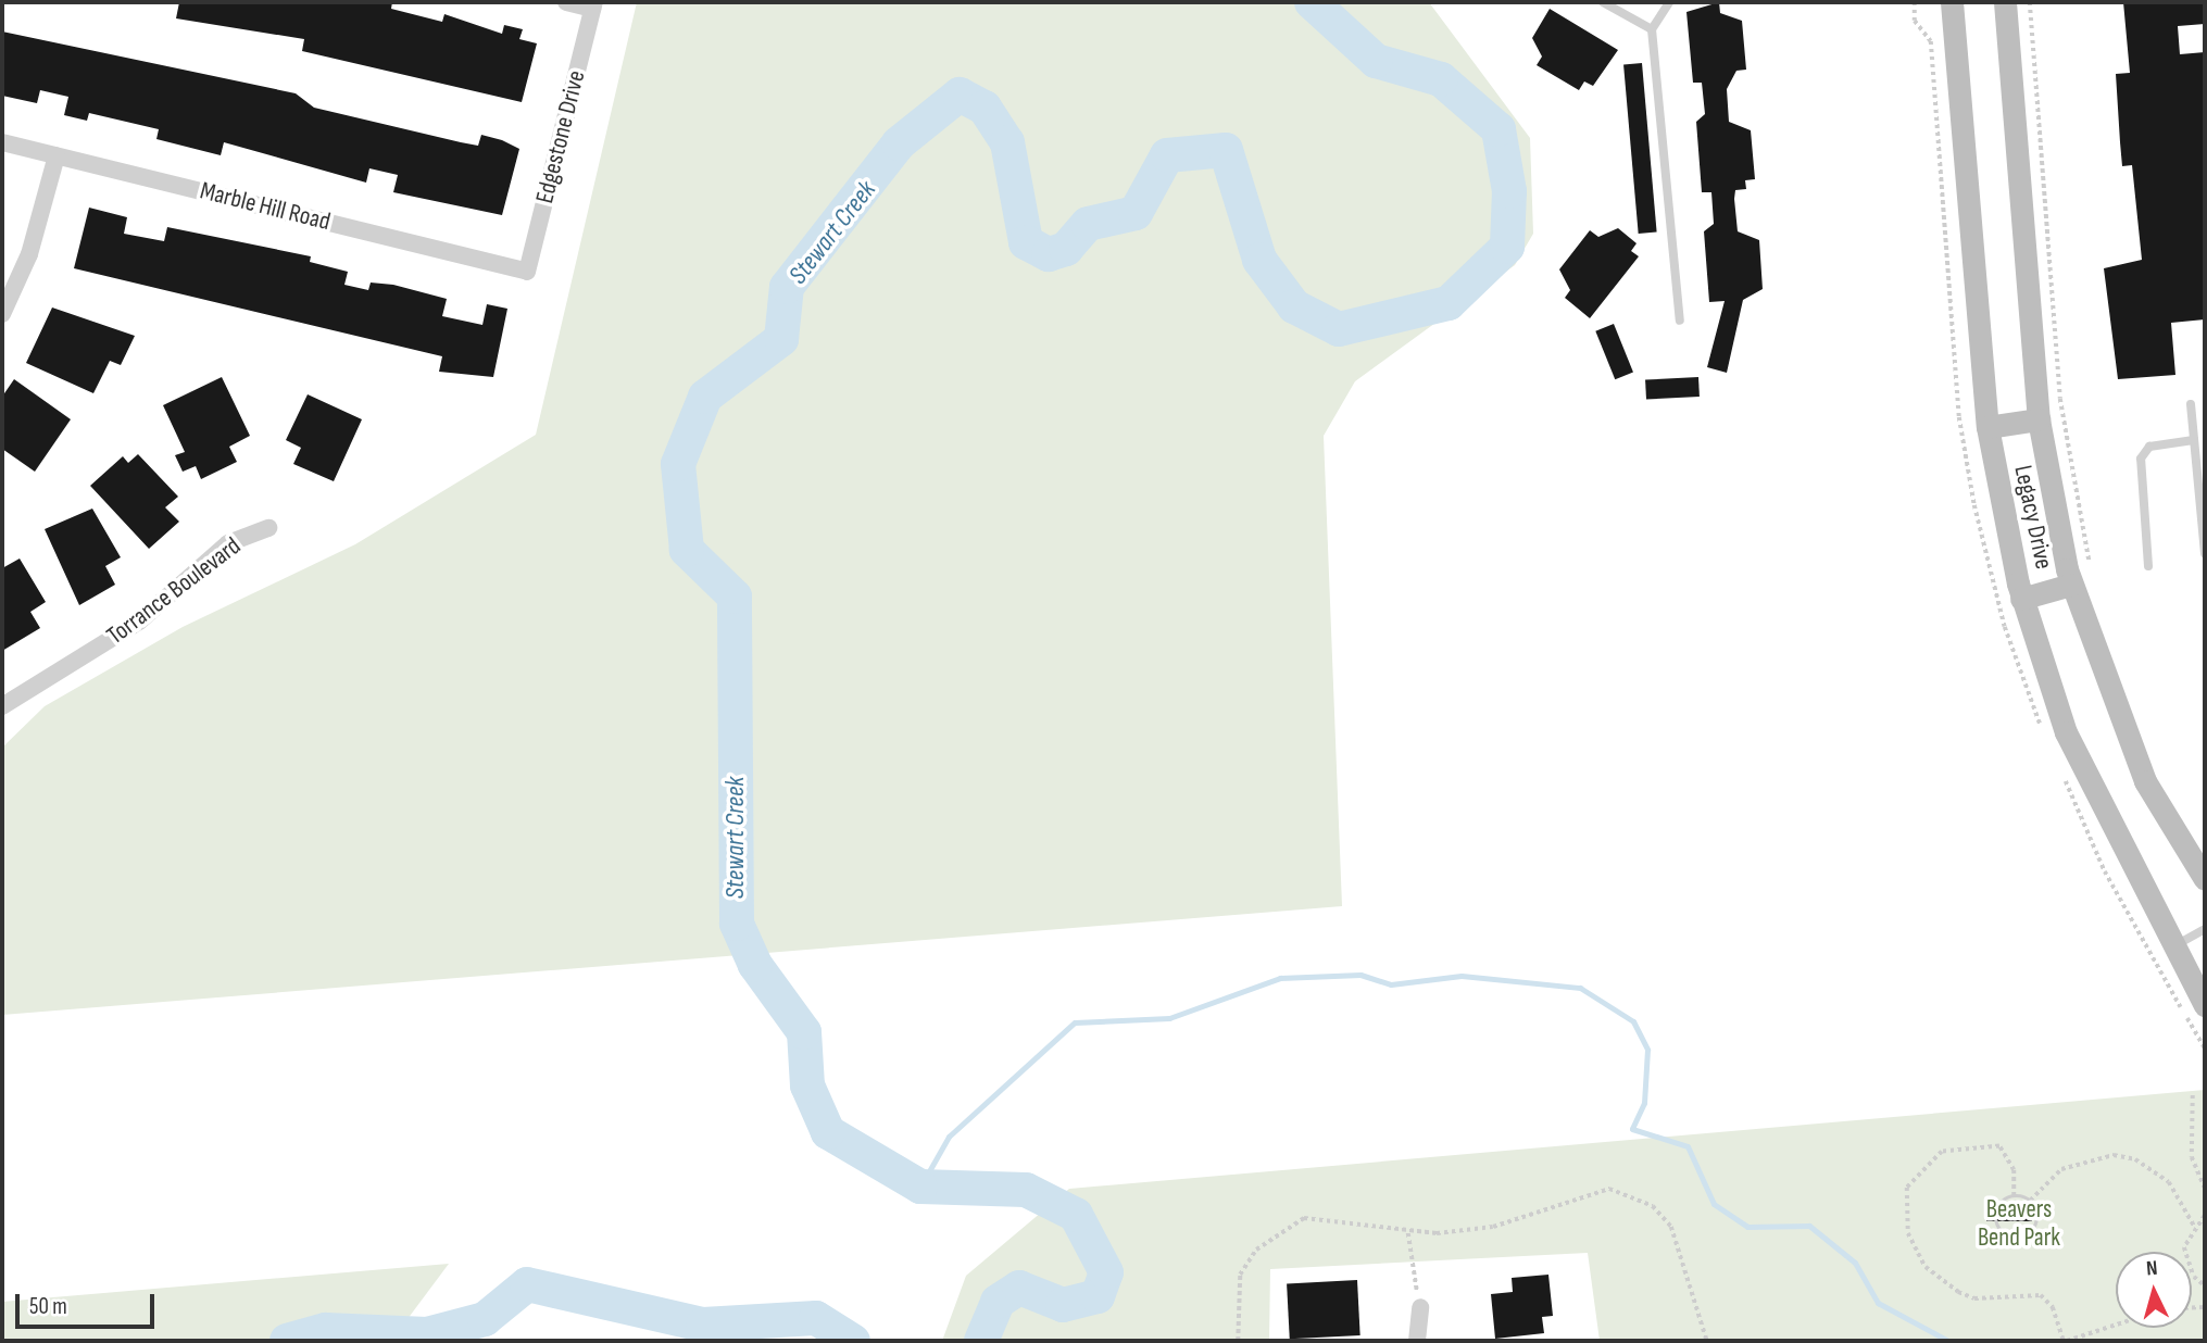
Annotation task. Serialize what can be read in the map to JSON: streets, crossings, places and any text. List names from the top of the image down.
{
  "streets": {
    "main road": ["Legacy Drive"],
    "street": ["Edgestone Drive", "Marble Hill Road", "Torrance Boulevard"]
  },
  "crossings": [
    ["Edgestone Drive", "Marble Hill Road"]
  ],
  "water": ["Stewart Creek"],
  "parks": ["Beavers Bend Park"],
  "scale_bar": "50 m",
  "north": "top"
}
